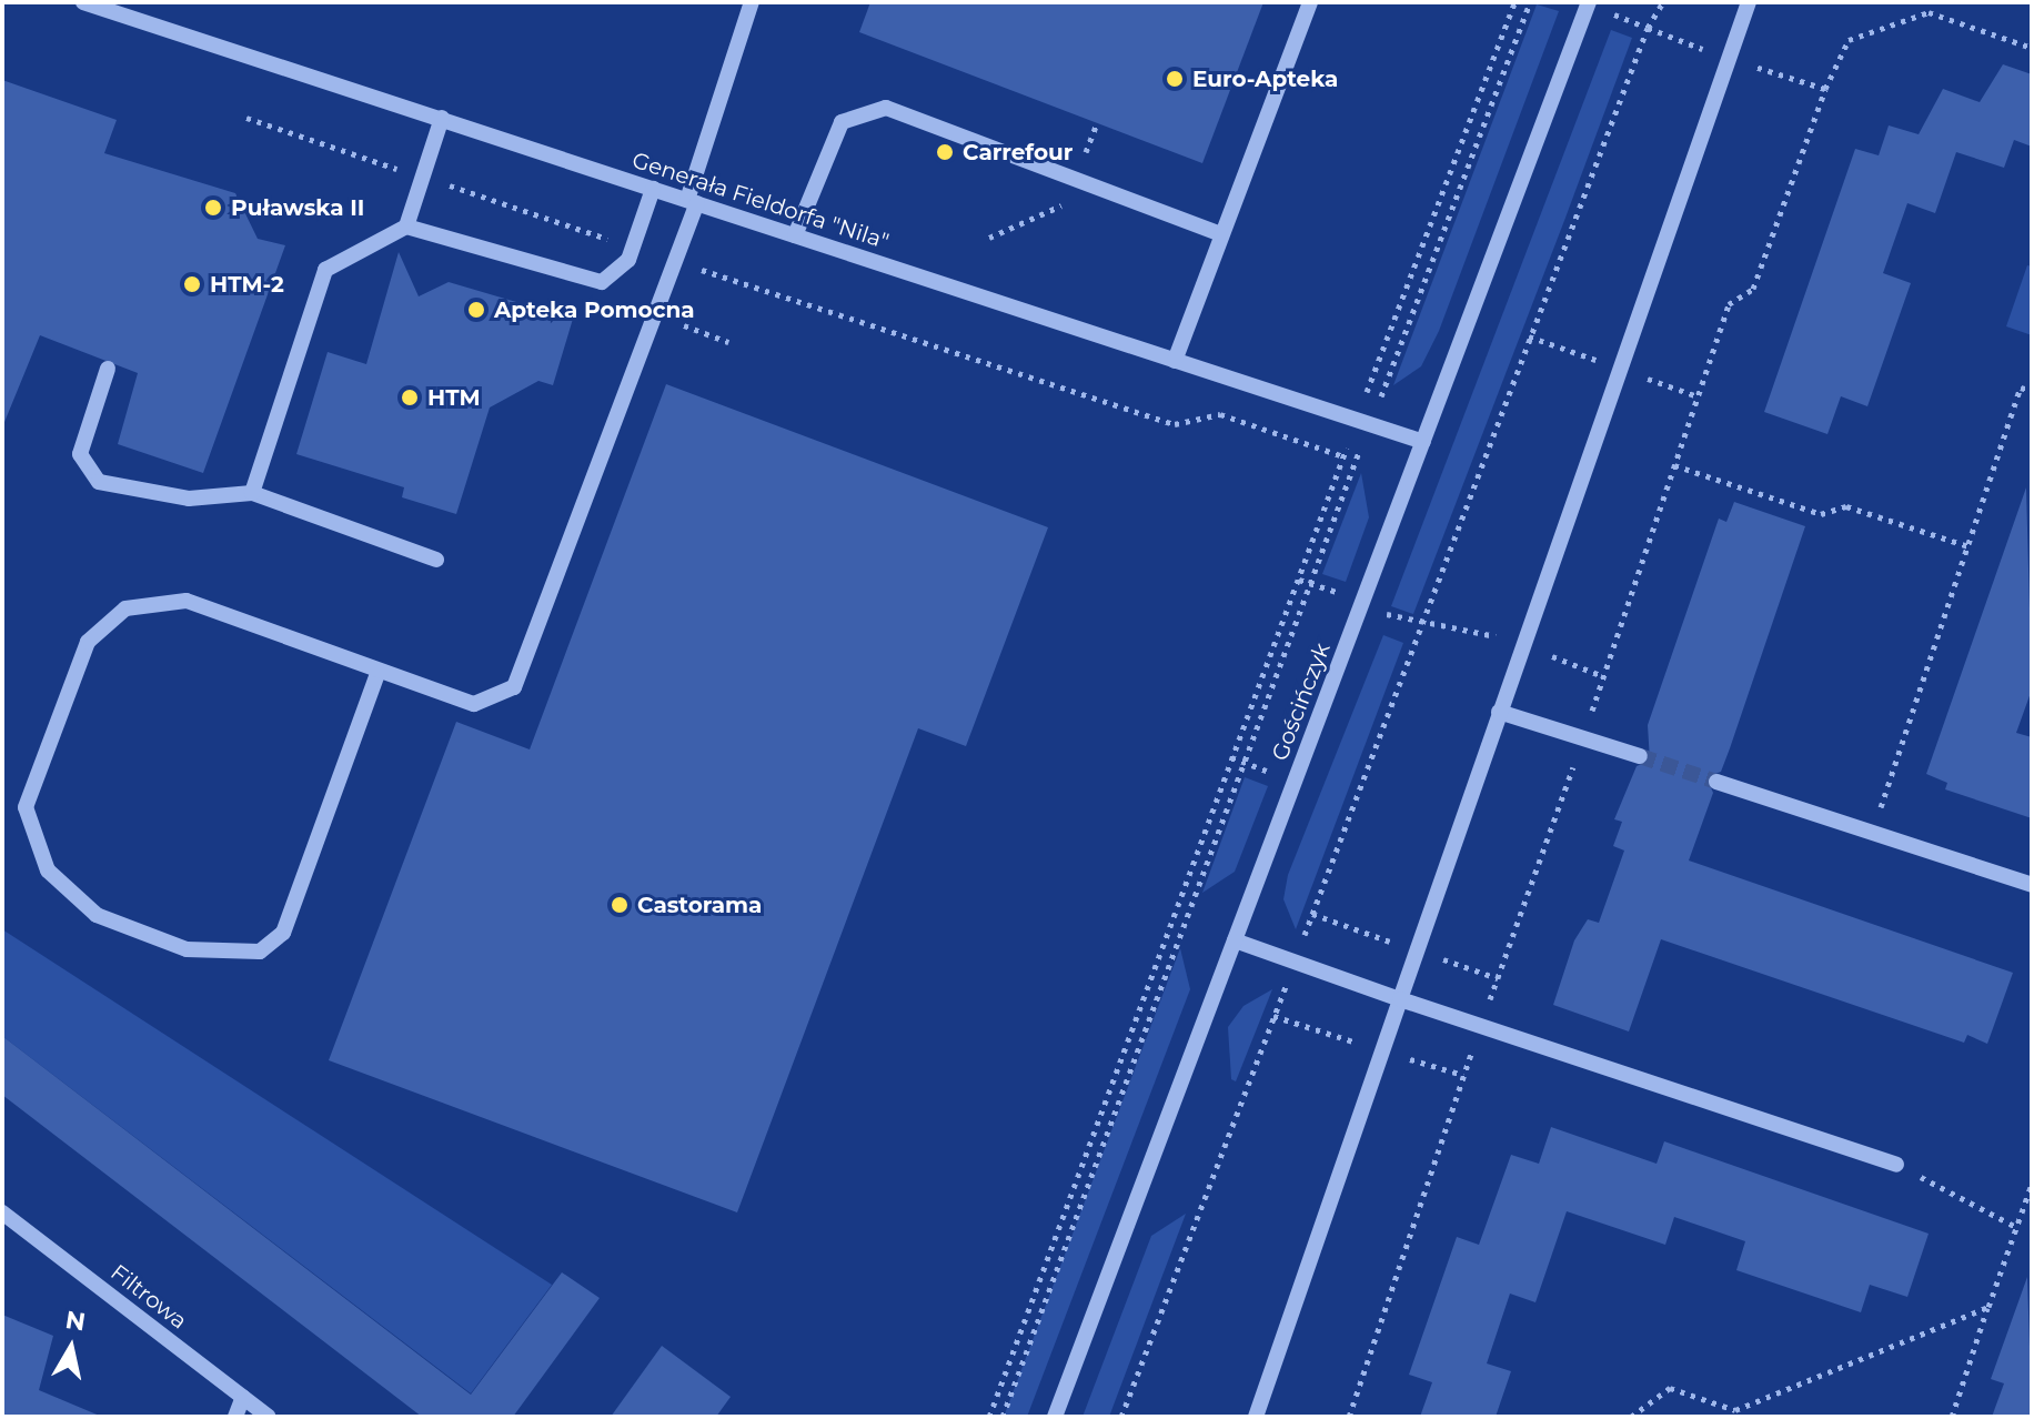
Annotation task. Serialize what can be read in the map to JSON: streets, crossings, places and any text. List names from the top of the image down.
{
  "streets": {
    "street": ["Generała Fieldorfa \"Nila\"", "Gościńczyk", "Filtrowa"]
  },
  "crossings": [
    ["Generała Fieldorfa \"Nila\"", "Gościńczyk"]
  ],
  "places": [
    "Euro-Apteka",
    "Carrefour",
    "Puławska II",
    "HTM-2",
    "Apteka Pomocna",
    "HTM",
    "Castorama"
  ],
  "north": "top"
}
